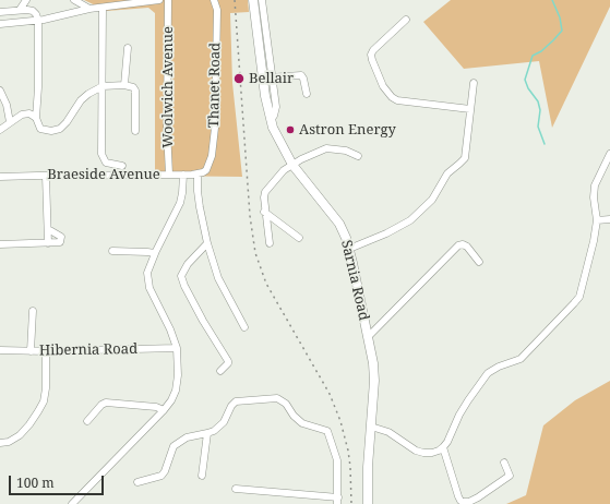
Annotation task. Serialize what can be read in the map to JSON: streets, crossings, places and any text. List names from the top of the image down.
{
  "streets": {
    "main road": ["Sarnia Road"],
    "street": [
      "Thanet Road",
      "Woolwich Avenue",
      "Braeside Avenue",
      "Hibernia Road"
    ]
  },
  "crossings": [
    ["Thanet Road", "Braeside Avenue"],
    ["Woolwich Avenue", "Braeside Avenue"]
  ],
  "places": ["Bellair", "Astron Energy"],
  "scale_bar": "100 m"
}
